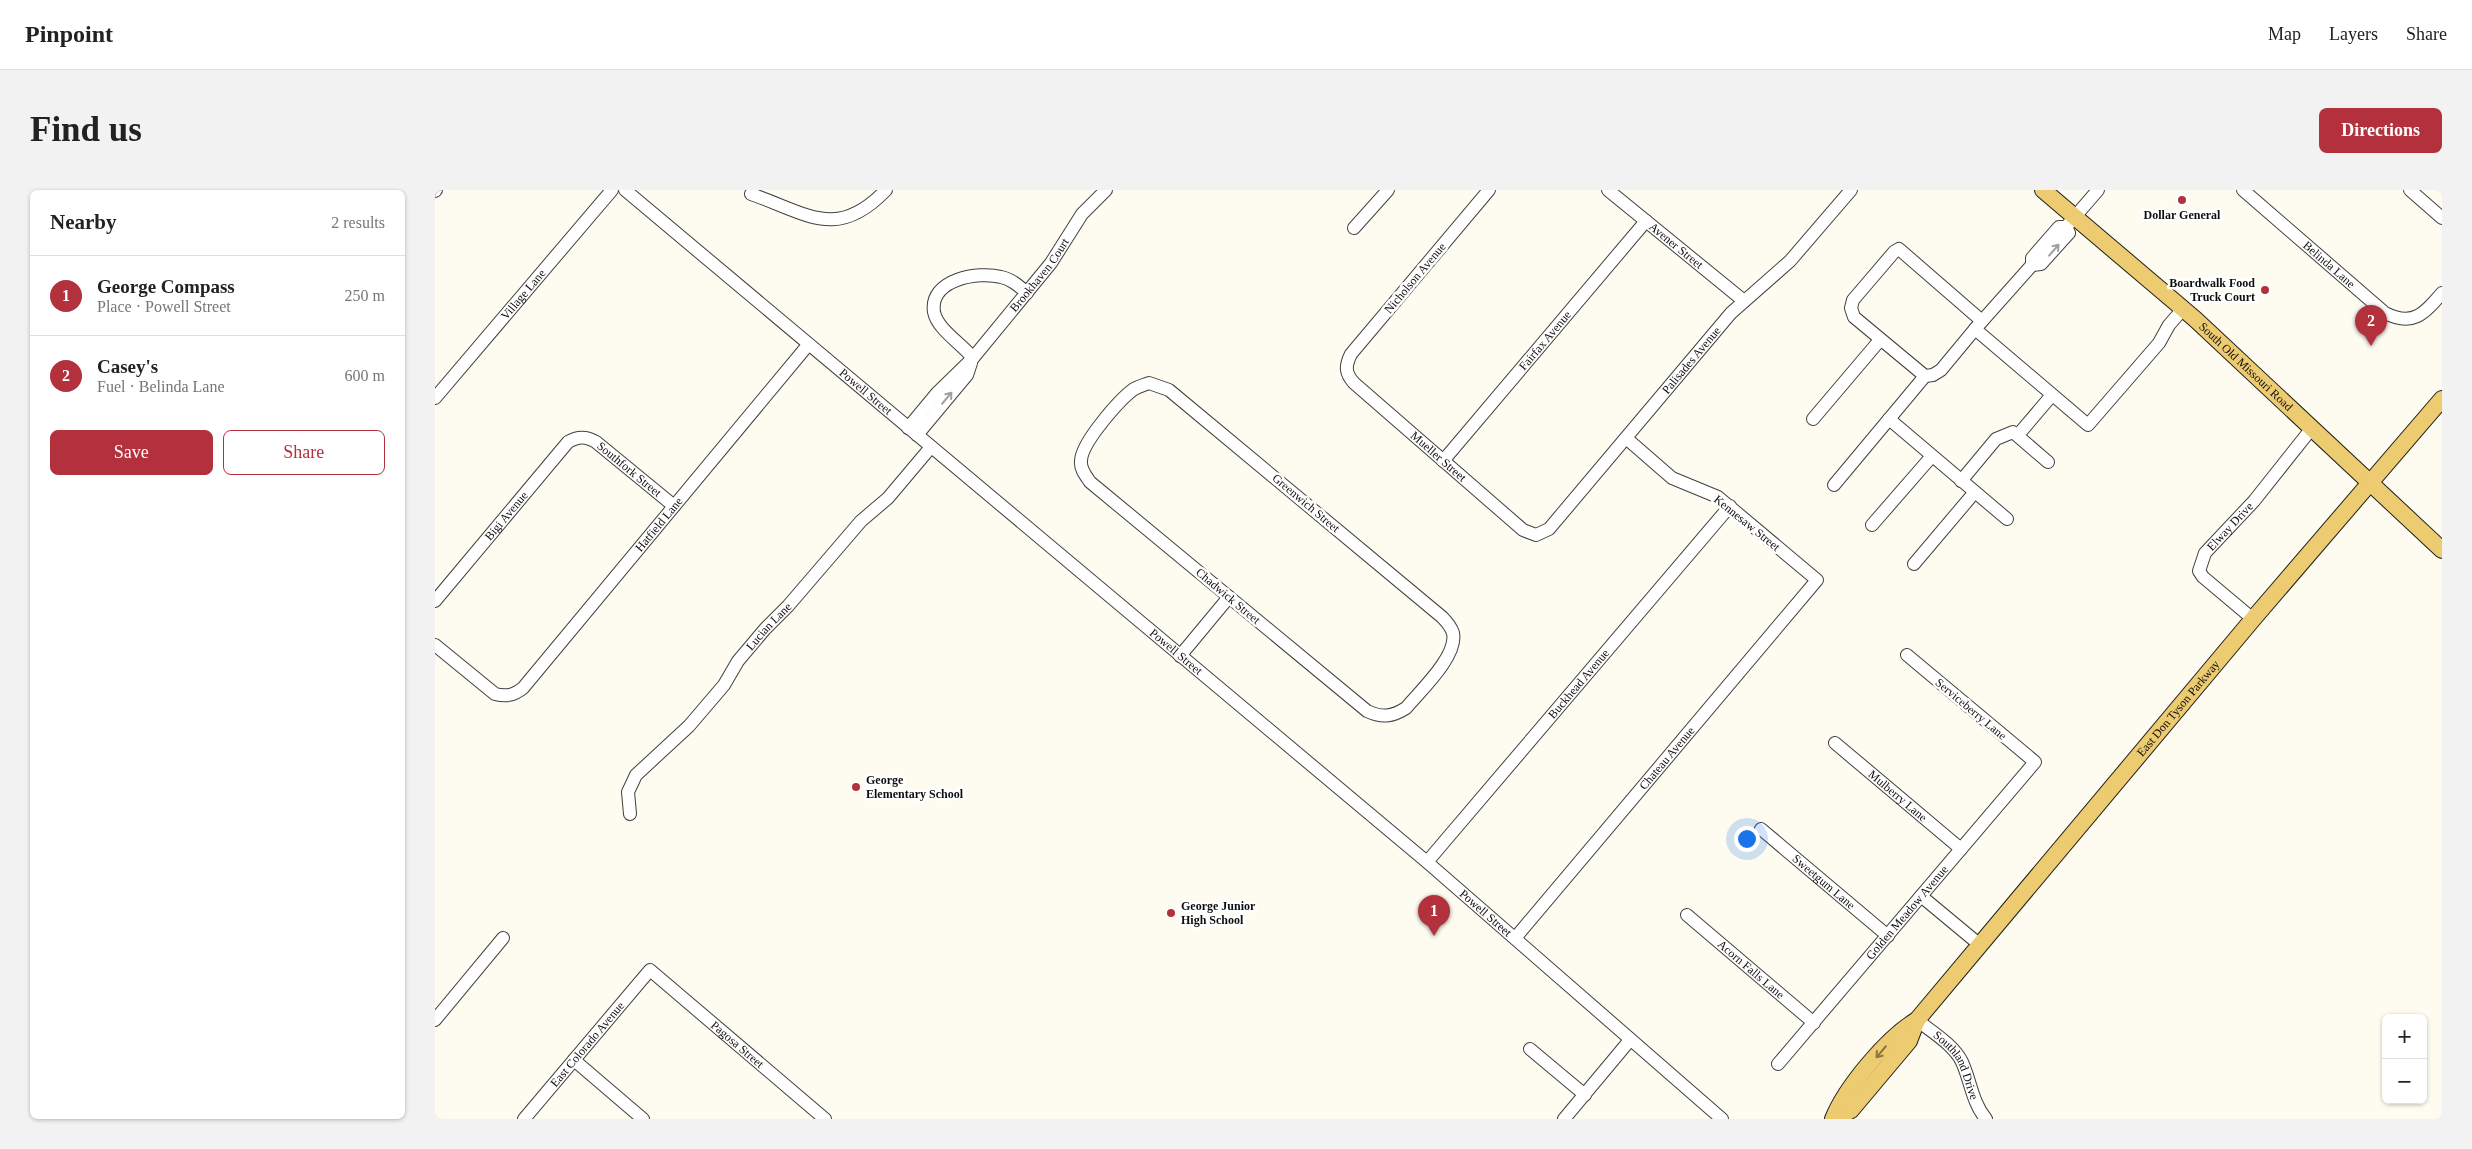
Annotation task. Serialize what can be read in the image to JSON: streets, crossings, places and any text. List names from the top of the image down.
{
  "streets": {
    "main road": ["South Old Missouri Road", "East Don Tyson Parkway"],
    "street": [
      "Avener Street",
      "Belinda Lane",
      "Brookhaven Court",
      "Nicholson Avenue",
      "Village Lane",
      "Fairfax Avenue",
      "Palisades Avenue",
      "Powell Street",
      "Mueller Street",
      "Southfork Street",
      "Greenwich Street",
      "Bigi Avenue",
      "Kennesaw Street",
      "Hatfield Lane",
      "Elway Drive",
      "Chadwick Street",
      "Lucian Lane",
      "Buckhead Avenue",
      "Serviceberry Lane",
      "Chateau Avenue",
      "Mulberry Lane",
      "Sweetgum Lane",
      "Golden Meadow Avenue",
      "Acorn Falls Lane",
      "East Colorado Avenue",
      "Pagosa Street",
      "Southland Drive"
    ]
  },
  "crossings": [
    ["Avener Street", "Fairfax Avenue"],
    ["Avener Street", "Palisades Avenue"],
    ["Brookhaven Court", "Powell Street"],
    ["Nicholson Avenue", "Mueller Street"],
    ["Fairfax Avenue", "Mueller Street"],
    ["Palisades Avenue", "Mueller Street"],
    ["Palisades Avenue", "Kennesaw Street"],
    ["South Old Missouri Road", "Elway Drive"],
    ["South Old Missouri Road", "East Don Tyson Parkway"],
    ["Powell Street", "Hatfield Lane"],
    ["Powell Street", "Lucian Lane"],
    ["Powell Street", "Buckhead Avenue"],
    ["Powell Street", "Chateau Avenue"],
    ["Southfork Street", "Bigi Avenue"],
    ["Southfork Street", "Hatfield Lane"],
    ["Greenwich Street", "Chadwick Street"],
    ["Kennesaw Street", "Buckhead Avenue"],
    ["Kennesaw Street", "Chateau Avenue"],
    ["Elway Drive", "East Don Tyson Parkway"],
    ["Serviceberry Lane", "Golden Meadow Avenue"],
    ["East Don Tyson Parkway", "Southland Drive"],
    ["Mulberry Lane", "Golden Meadow Avenue"],
    ["Sweetgum Lane", "Golden Meadow Avenue"],
    ["Golden Meadow Avenue", "Acorn Falls Lane"],
    ["East Colorado Avenue", "Pagosa Street"]
  ],
  "places": [
    "Dollar General",
    "Boardwalk Food Truck Court",
    "George Elementary School",
    "George Junior High School"
  ],
  "page": {
    "header": "Pinpoint",
    "nav": ["Map", "Layers", "Share"],
    "buttons": [
      "Directions",
      ["Save", "Share"]
    ],
    "title": "Find us",
    "heading": ["Nearby", "2 results"],
    "list": [
      {
        "mark": "1",
        "name": "George Compass",
        "note": "Place · Powell Street",
        "value": "250 m"
      },
      {
        "mark": "2",
        "name": "Casey's",
        "note": "Fuel · Belinda Lane",
        "value": "600 m"
      }
    ],
    "pins": ["2", "1"],
    "map_buttons": ["+", "−"]
  }
}
